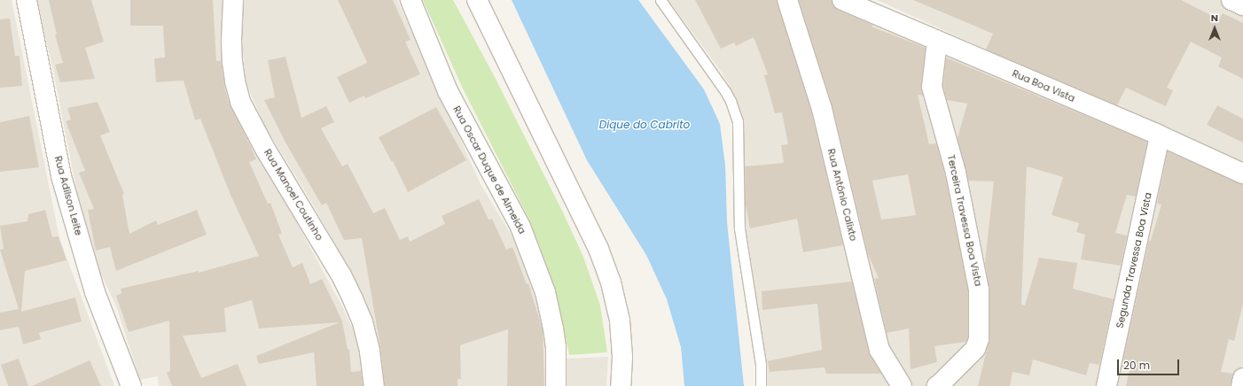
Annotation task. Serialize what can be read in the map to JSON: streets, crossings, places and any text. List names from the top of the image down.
{
  "streets": {
    "street": [
      "Rua Boa Vista",
      "Rua Oscar Duque de Almeida",
      "Rua Manoel Coutinho",
      "Rua Antônio Calixto",
      "Rua Adilson Leite",
      "Terceira Travessa Boa Vista",
      "Segunda Travessa Boa Vista"
    ]
  },
  "crossings": [
    ["Rua Boa Vista", "Terceira Travessa Boa Vista"],
    ["Rua Boa Vista", "Segunda Travessa Boa Vista"]
  ],
  "water": ["Dique do Cabrito"],
  "scale_bar": "20 m",
  "north": "top"
}
